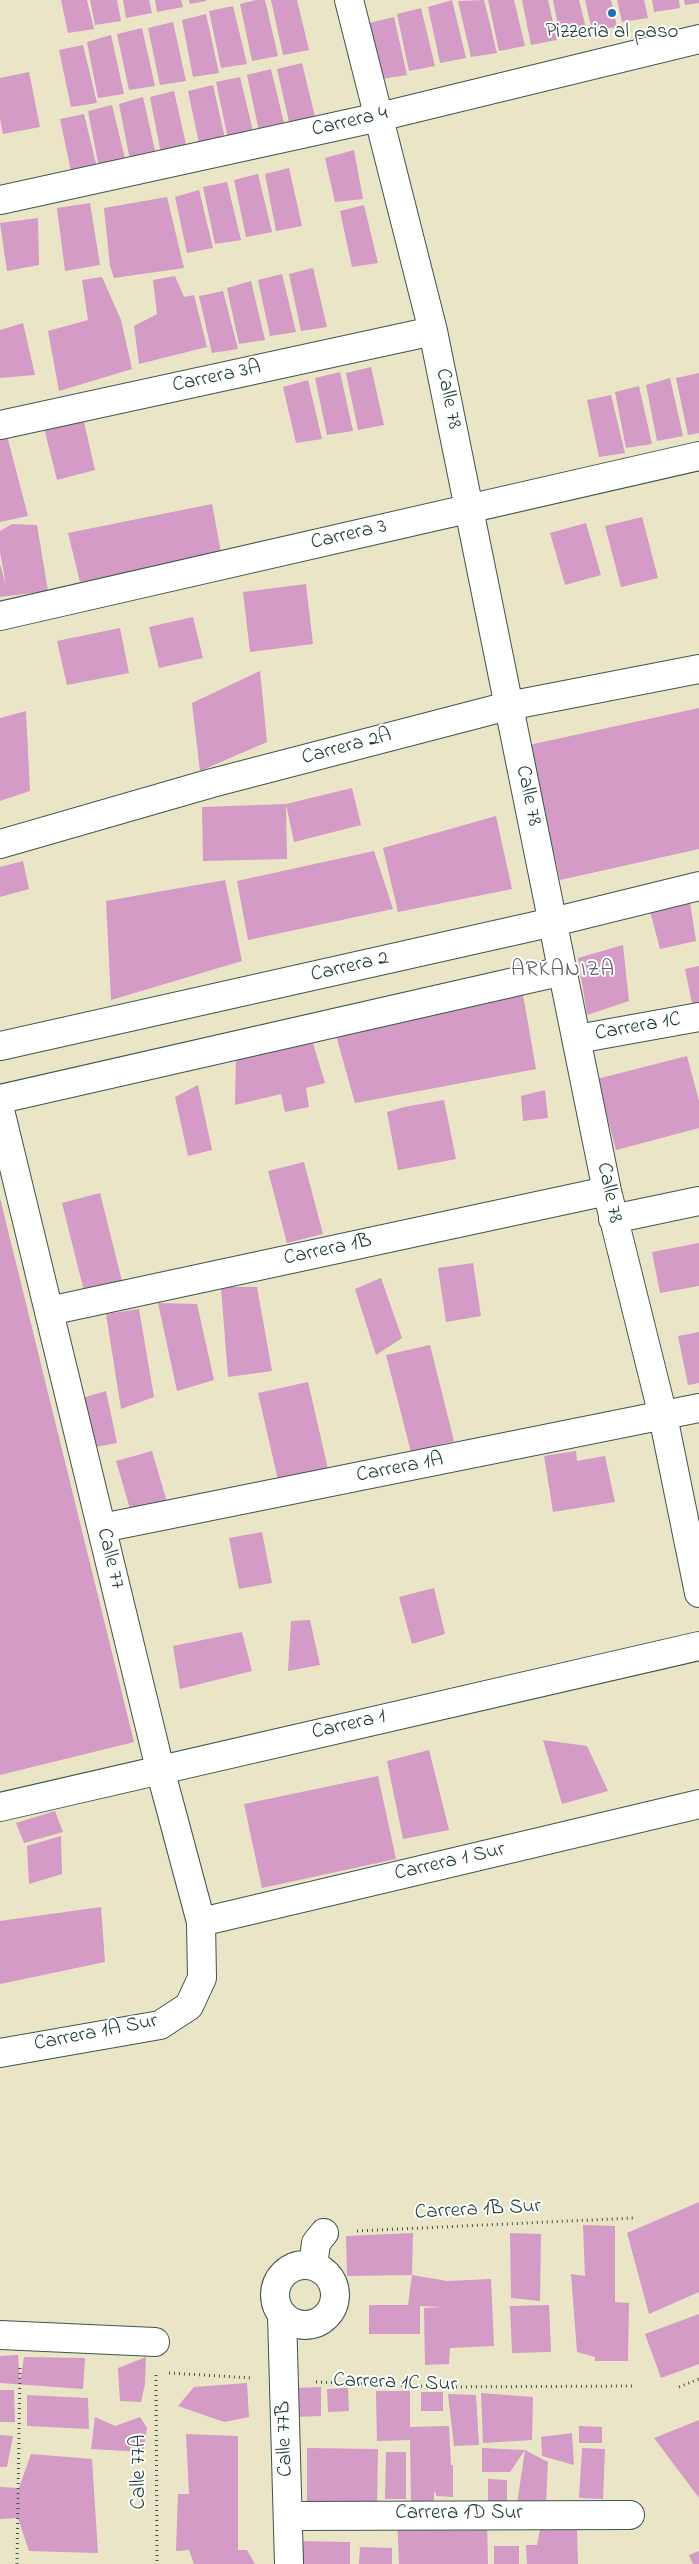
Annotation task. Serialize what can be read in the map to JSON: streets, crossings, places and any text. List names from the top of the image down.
{
  "streets": {
    "street": [
      "Carrera 4",
      "Carrera 3A",
      "Calle 78",
      "Carrera 3",
      "Carrera 2A",
      "Carrera 2",
      "Carrera 1C",
      "Carrera 1B",
      "Carrera 1A",
      "Calle 77",
      "Carrera 1",
      "Carrera 1 Sur",
      "Carrera 1A Sur",
      "Calle 77B",
      "Carrera 1D Sur"
    ],
    "path": ["Carrera 1B Sur", "Carrera 1C Sur", "Calle 77A"]
  },
  "crossings": [
    ["Carrera 4", "Calle 78"],
    ["Carrera 3A", "Calle 78"],
    ["Calle 78", "Carrera 3"],
    ["Calle 78", "Carrera 2A"],
    ["Calle 78", "Carrera 2"],
    ["Calle 78", "Carrera 1C"],
    ["Calle 78", "Carrera 1B"],
    ["Calle 78", "Carrera 1A"],
    ["Carrera 1B", "Calle 77"],
    ["Carrera 1A", "Calle 77"],
    ["Calle 77", "Carrera 1"],
    ["Calle 77", "Carrera 1 Sur"],
    ["Calle 77", "Carrera 1A Sur"],
    ["Carrera 1C Sur", "Calle 77B"],
    ["Calle 77B", "Carrera 1D Sur"]
  ],
  "districts": ["ARKANIZA"],
  "places": ["Pizzeria al paso"]
}
